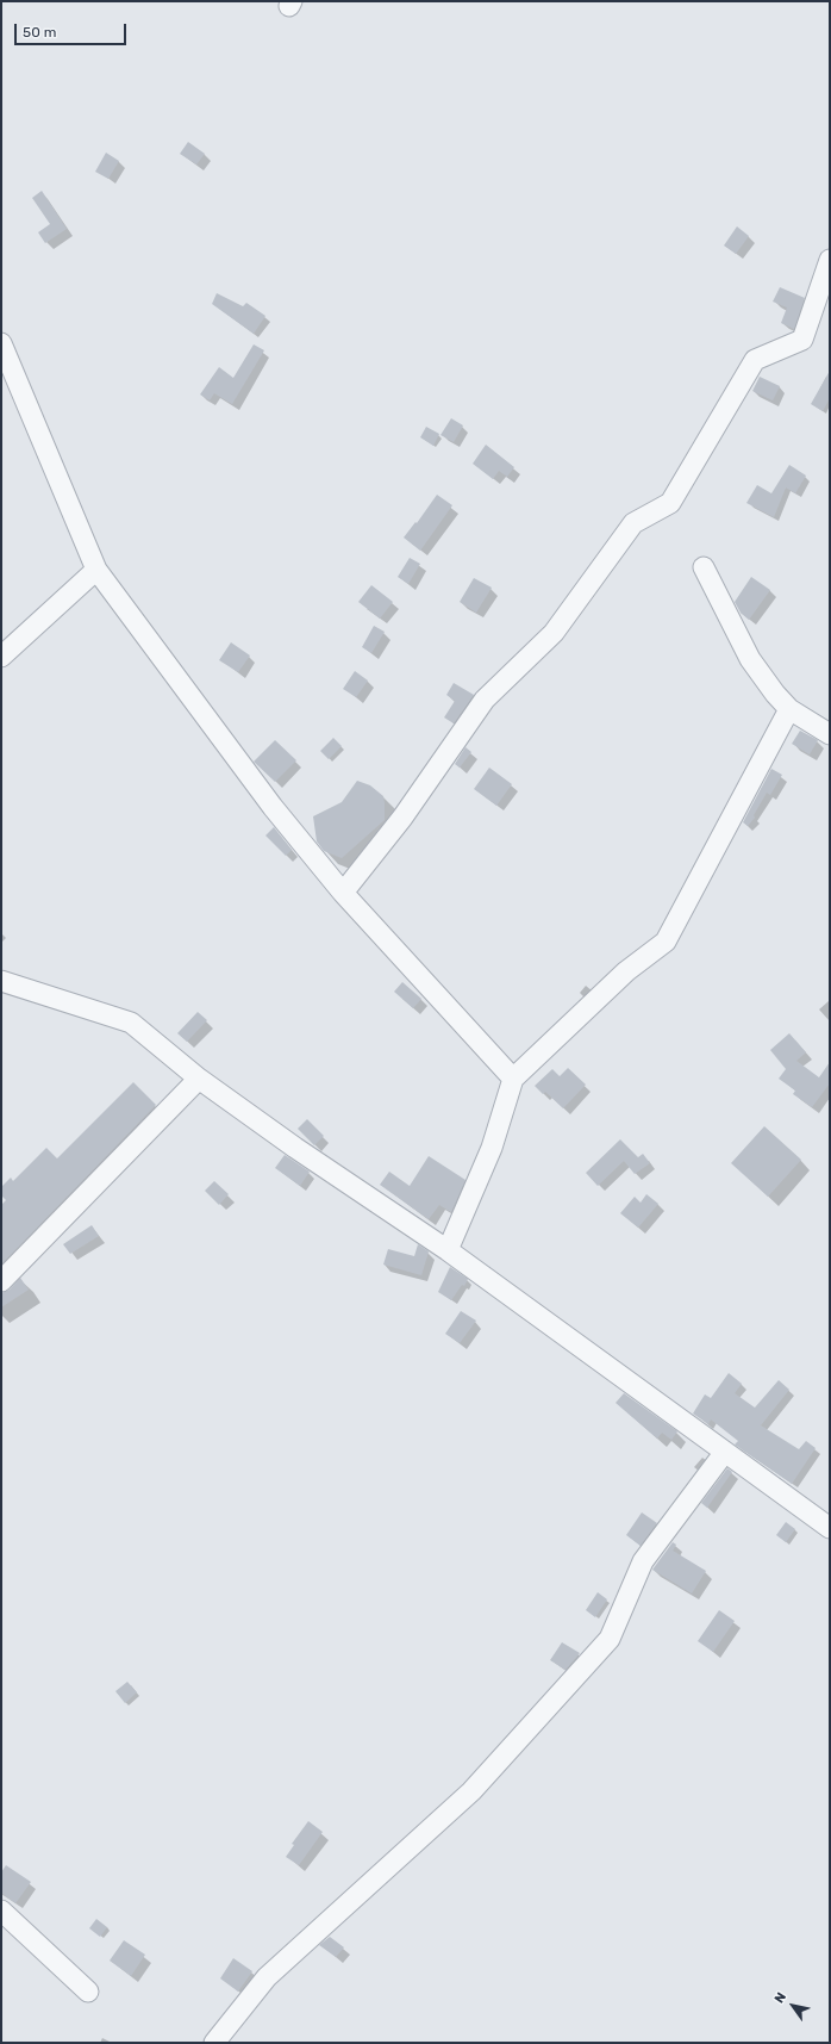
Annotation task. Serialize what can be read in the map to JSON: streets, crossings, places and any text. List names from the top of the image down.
{
  "scale_bar": "50 m",
  "north": "top left"
}
